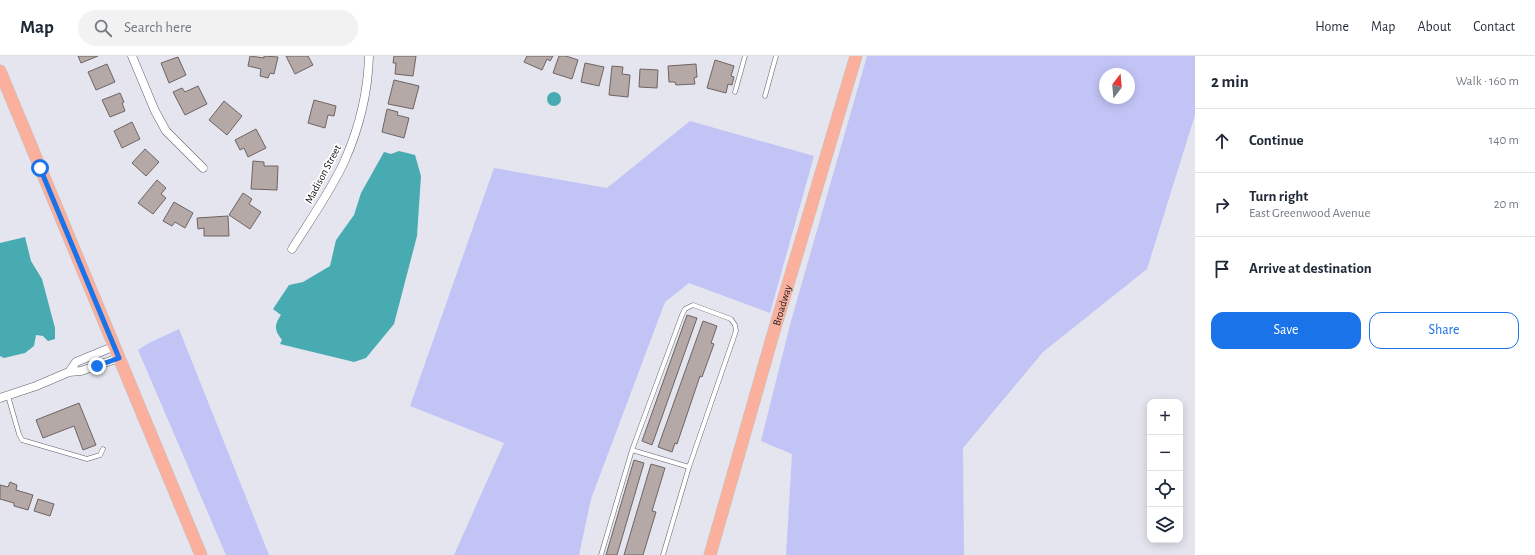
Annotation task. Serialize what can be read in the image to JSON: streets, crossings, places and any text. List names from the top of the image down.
{
  "streets": {
    "main road": ["Broadway"],
    "street": ["Madison Street"]
  },
  "north": "top",
  "page": {
    "header": "Map",
    "search": "Search here",
    "nav": [
      "Home",
      "Map",
      "About",
      "Contact"
    ],
    "heading": ["2 min", "Walk · 160 m"],
    "list": [
      ["Continue", "140 m"],
      ["Turn right", "East Greenwood Avenue", "20 m"],
      "Arrive at destination"
    ],
    "buttons": ["Save", "Share"],
    "map_buttons": ["+", "−"]
  }
}
